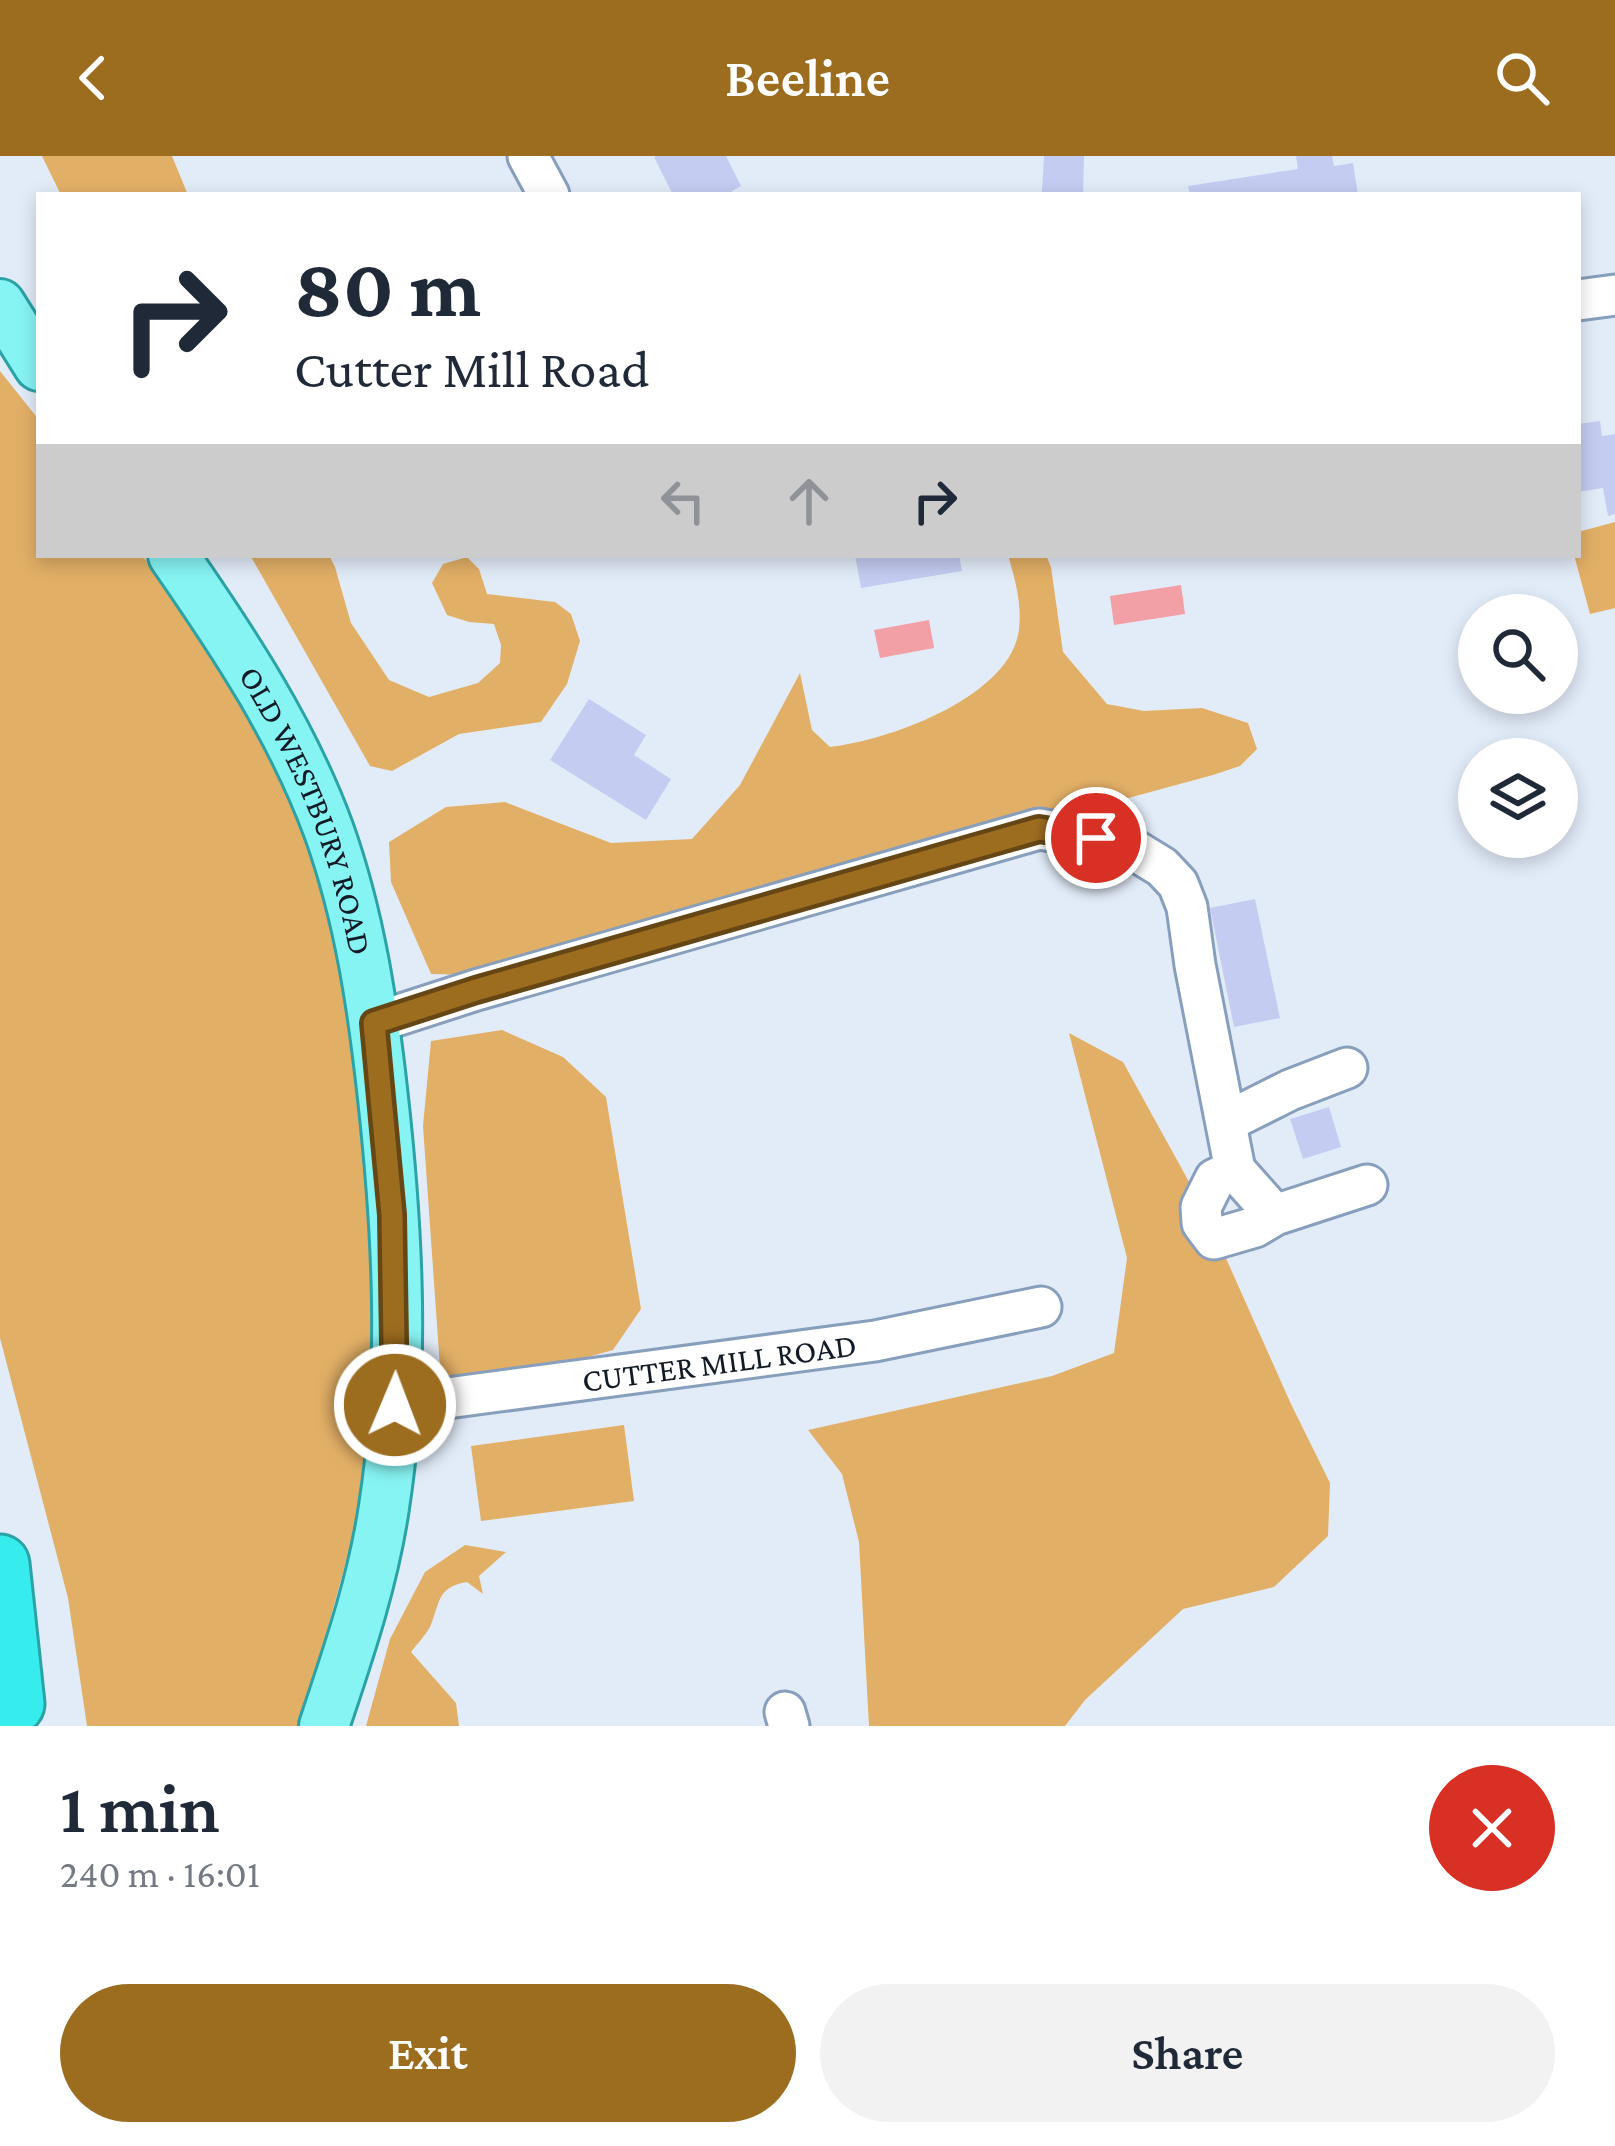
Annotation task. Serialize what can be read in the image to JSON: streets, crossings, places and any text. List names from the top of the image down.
{
  "streets": {
    "main road": ["OLD WESTBURY ROAD"],
    "street": ["CUTTER MILL ROAD"]
  },
  "crossings": [
    ["OLD WESTBURY ROAD", "CUTTER MILL ROAD"]
  ],
  "page": {
    "header": "Beeline",
    "turn": ["80 m", "Cutter Mill Road"],
    "heading": ["1 min", "240 m · 16:01"],
    "buttons": ["Exit", "Share"]
  }
}
